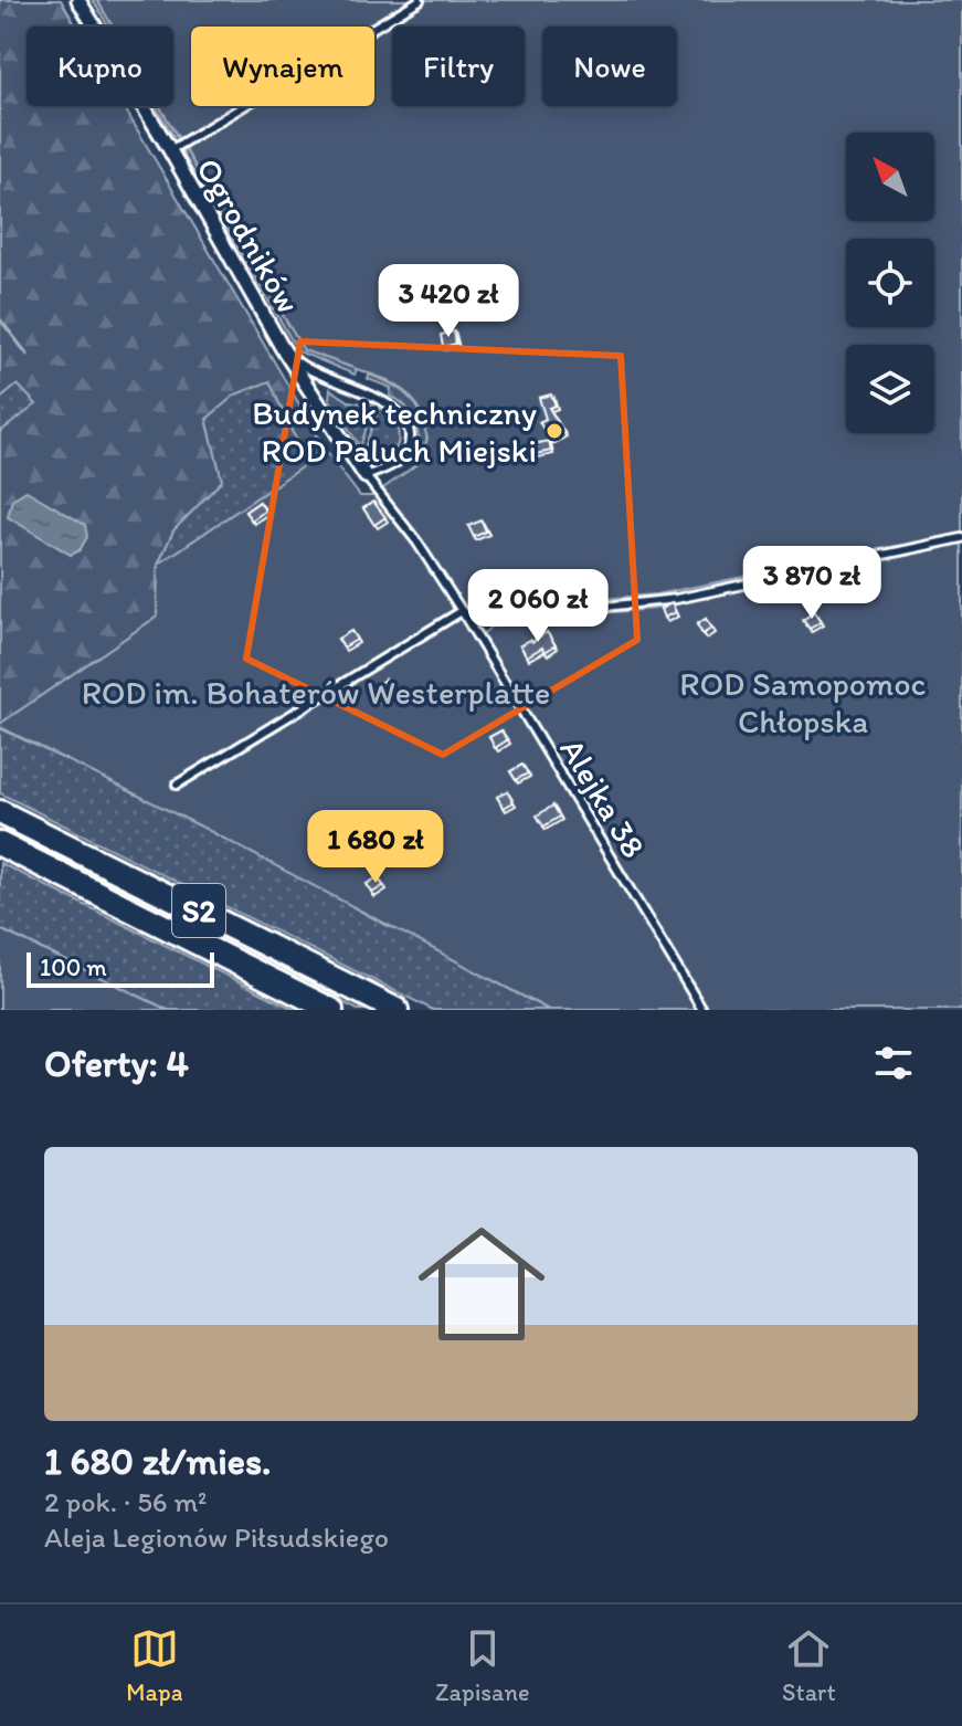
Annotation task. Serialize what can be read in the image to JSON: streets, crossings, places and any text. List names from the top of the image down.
{
  "streets": {
    "highway": ["S2"],
    "street": ["Ogrodników"],
    "lane": ["Alejka 38"]
  },
  "crossings": [
    ["Ogrodników", "Alejka 38"]
  ],
  "parks": ["ROD Samopomoc Chłopska", "ROD im. Bohaterów Westerplatte"],
  "places": ["Budynek techniczny ROD Paluch Miejski"],
  "scale_bar": "100 m",
  "north": "top left",
  "page": {
    "chip": [
      "Kupno",
      "Wynajem",
      "Filtry",
      "Nowe"
    ],
    "price": [
      "3 420 zł",
      "3 870 zł",
      "2 060 zł",
      "1 680 zł"
    ],
    "scale": "100 m",
    "heading": "Oferty: 4",
    "list": [
      {
        "name": "1 680 zł/mies.",
        "note": "2 pok. · 56 m² · Aleja Legionów Piłsudskiego"
      }
    ],
    "tabs": ["Mapa", "Zapisane", "Start"]
  }
}
